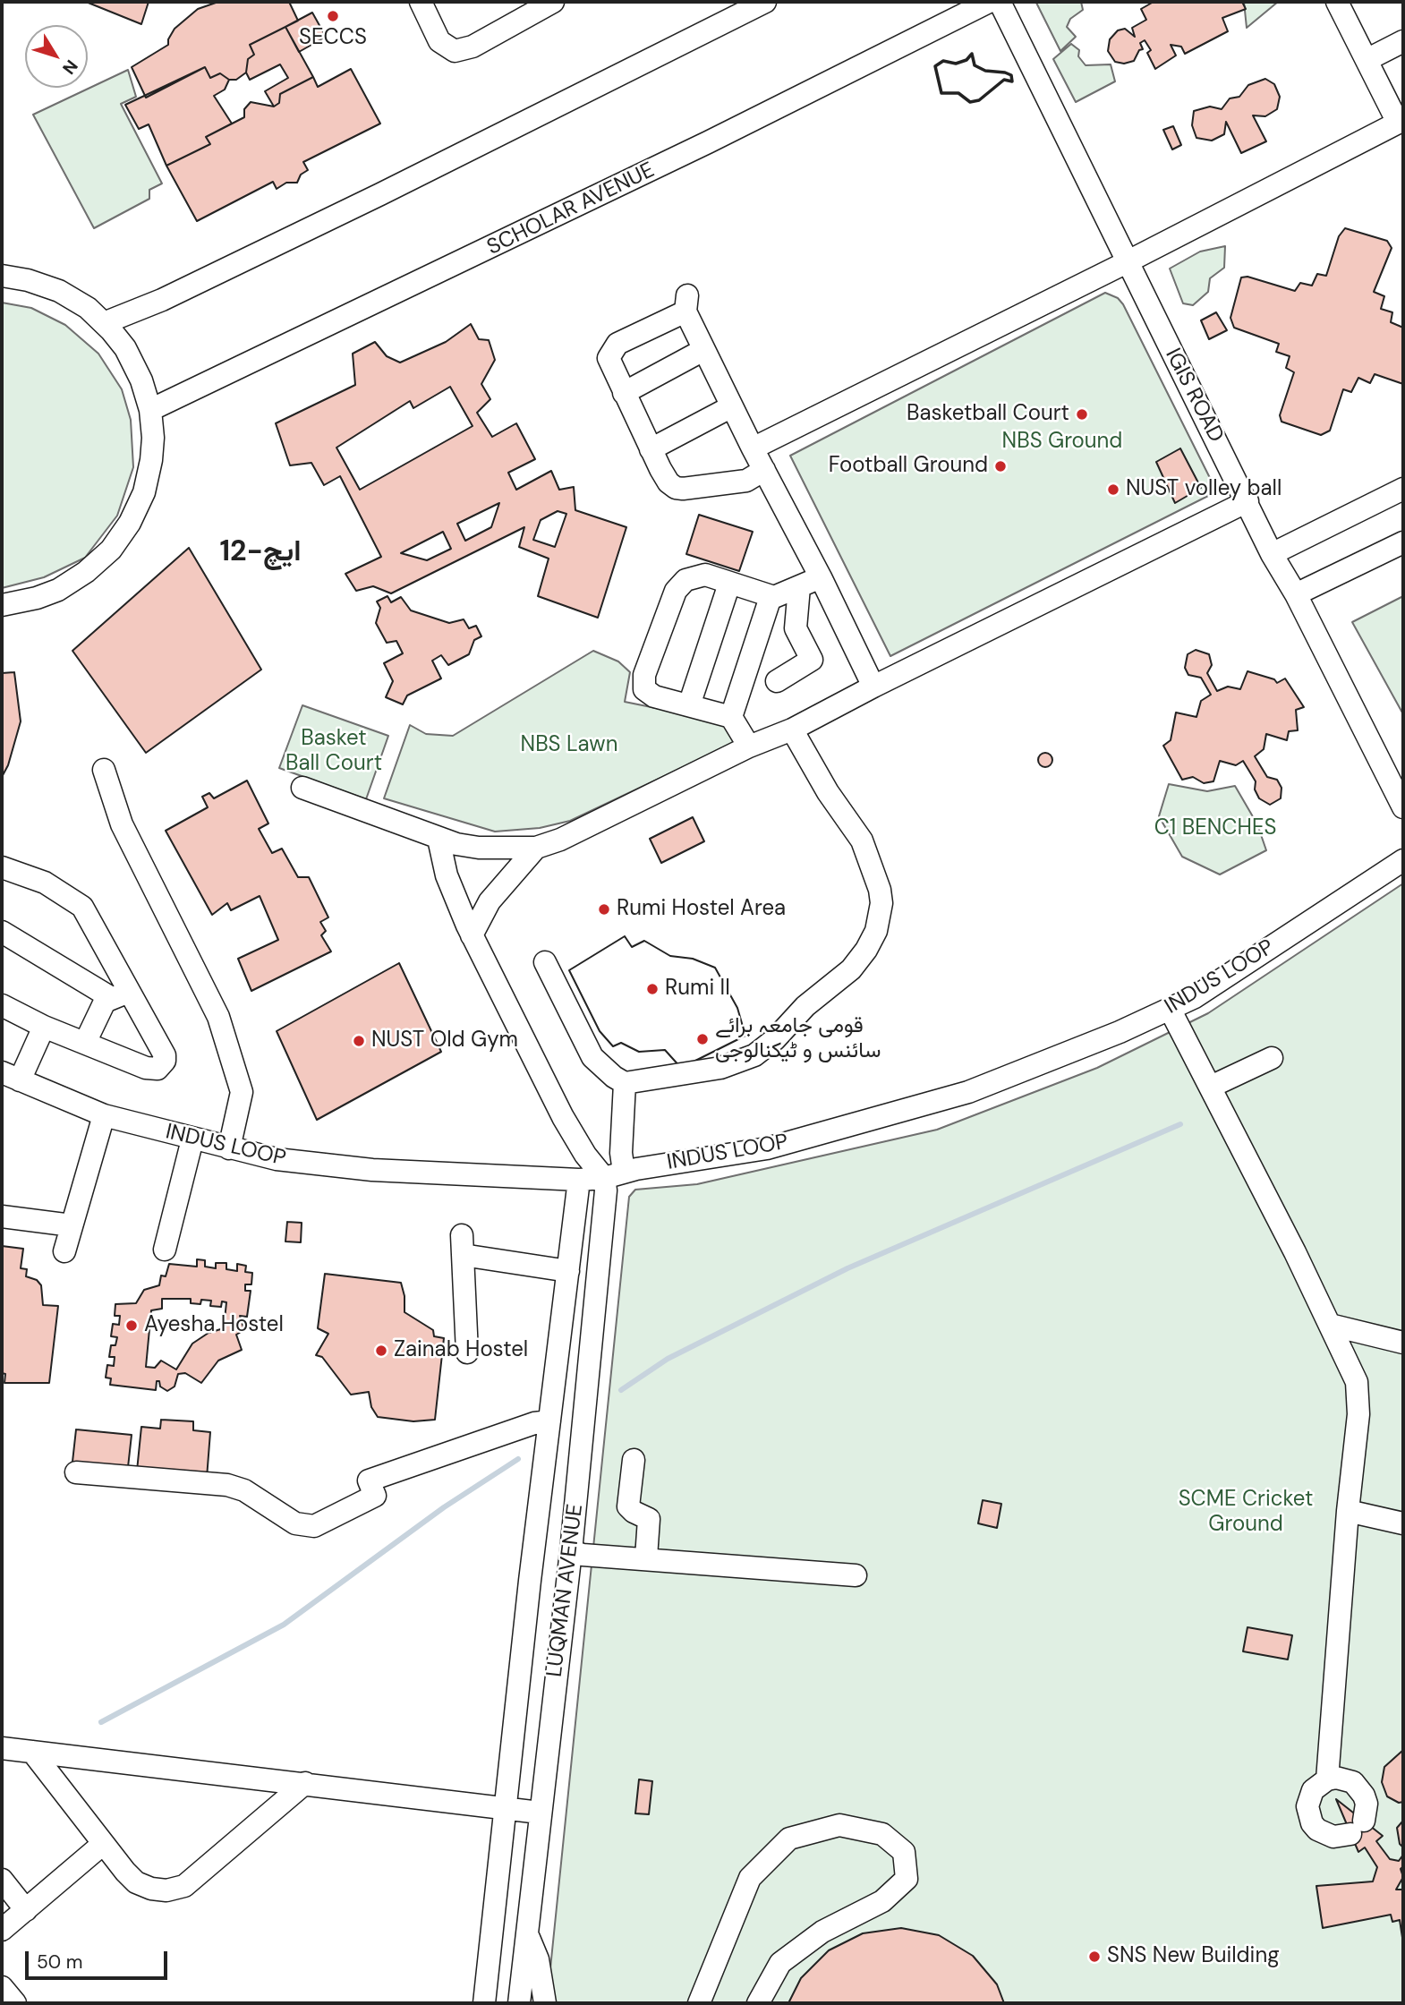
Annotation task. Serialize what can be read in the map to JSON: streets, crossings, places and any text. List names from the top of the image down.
{
  "streets": {
    "street": [
      "SCHOLAR AVENUE",
      "IGIS ROAD",
      "INDUS LOOP",
      "LUQMAN AVENUE"
    ]
  },
  "crossings": [
    ["INDUS LOOP", "LUQMAN AVENUE"]
  ],
  "districts": ["ایچ-12"],
  "parks": [
    "NBS Ground",
    "Basket Ball Court",
    "NBS Lawn",
    "C1 BENCHES",
    "SCME Cricket Ground"
  ],
  "places": [
    "SECCS",
    "Basketball Court",
    "Football Ground",
    "NUST volley ball",
    "Rumi Hostel Area",
    "Rumi II",
    "قومی جامعہ برائے سائنس و ٹیکنالوجی",
    "NUST Old Gym",
    "Ayesha Hostel",
    "Zainab Hostel",
    "SNS New Building"
  ],
  "scale_bar": "50 m",
  "north": "bottom right"
}
